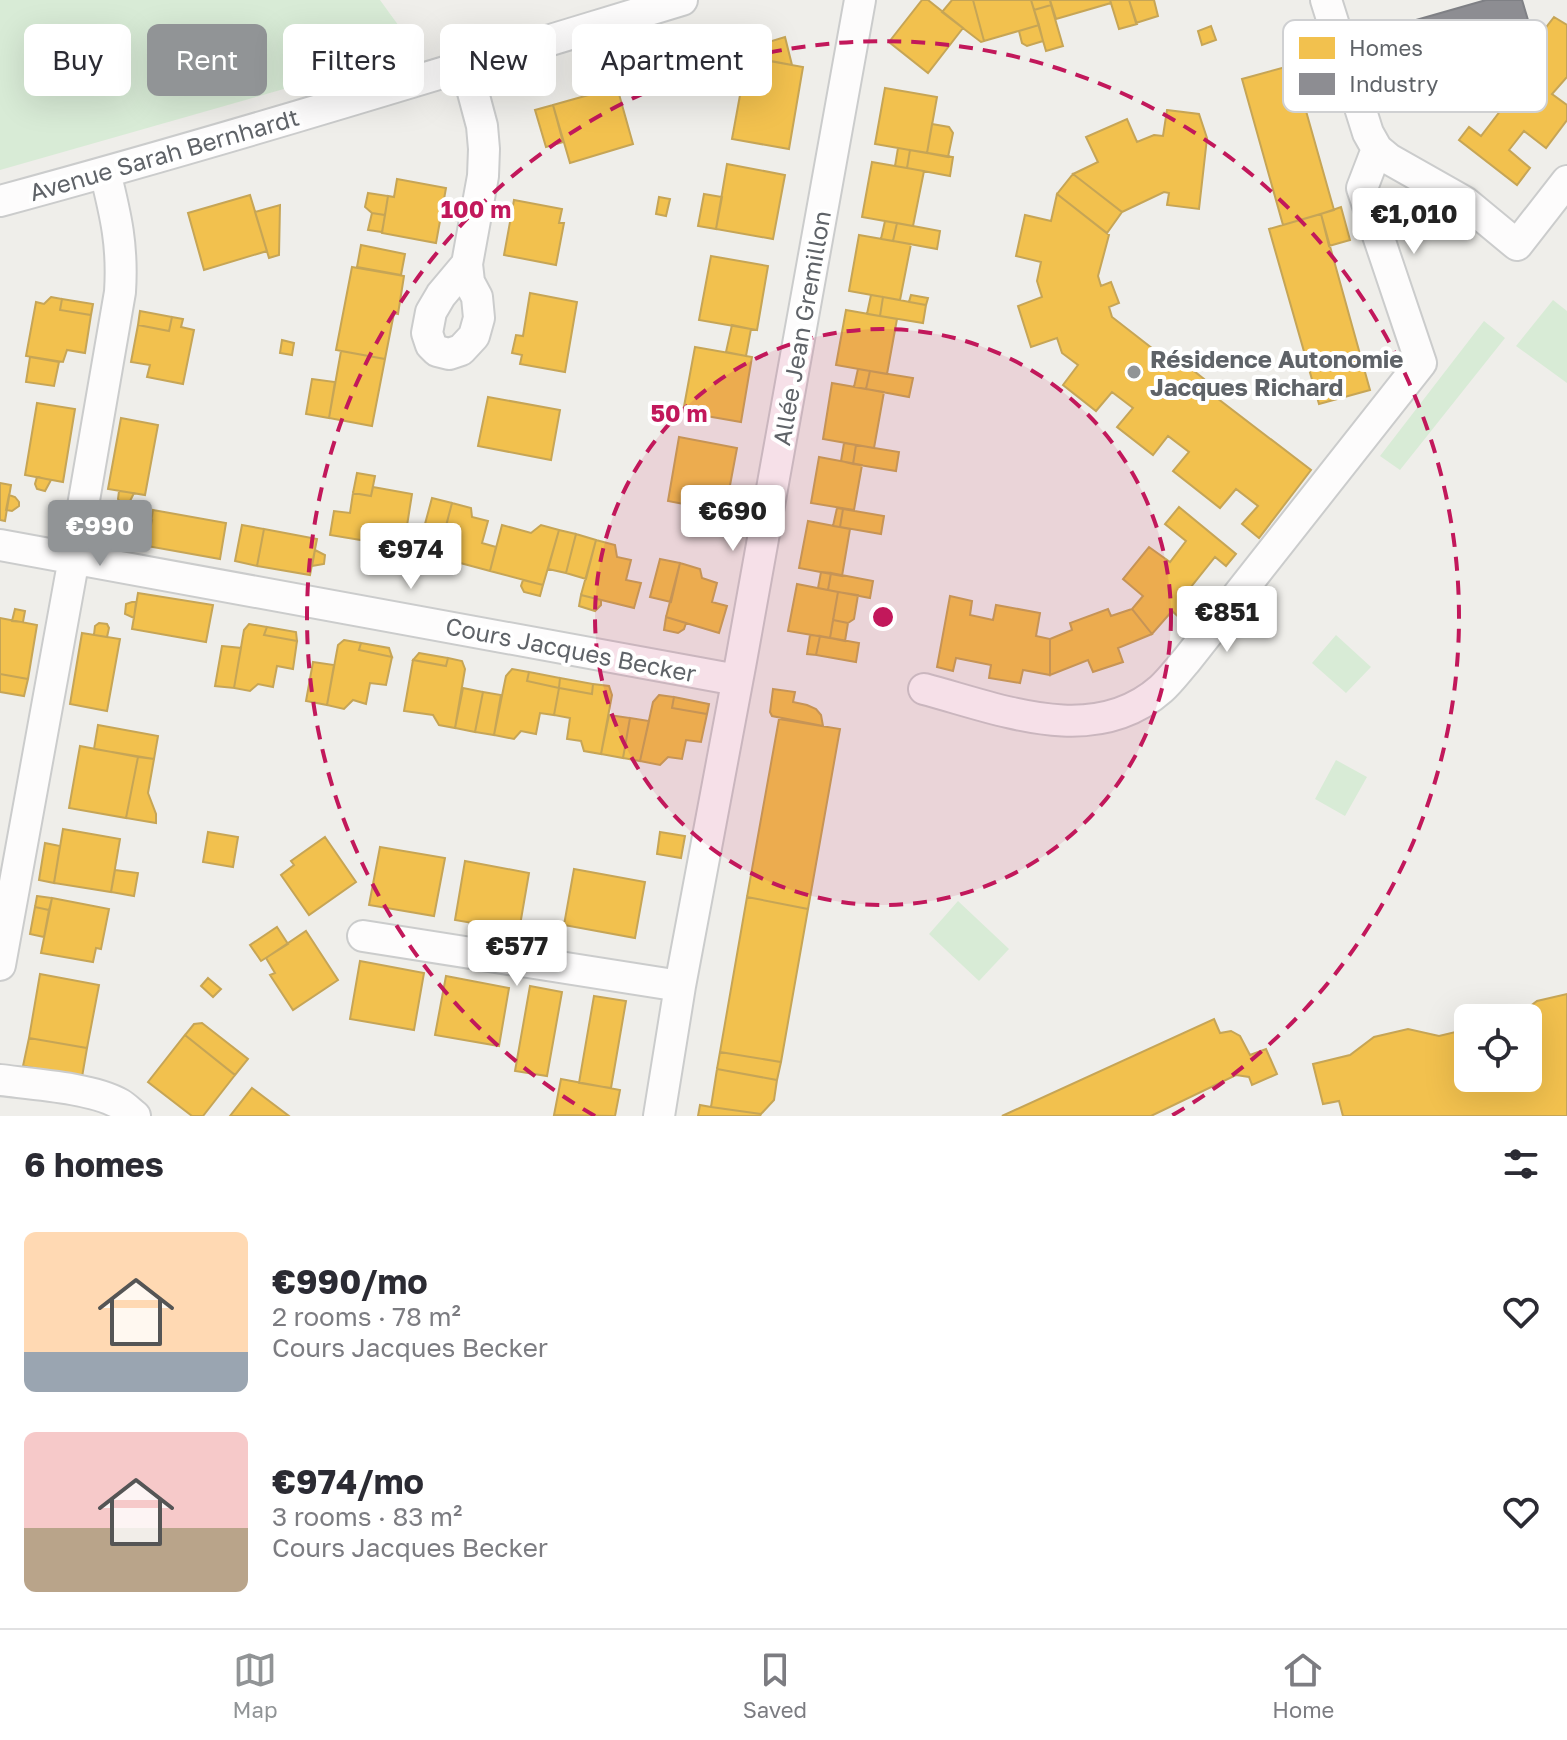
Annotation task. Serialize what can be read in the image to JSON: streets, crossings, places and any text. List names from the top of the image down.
{
  "streets": {
    "street": ["Avenue Sarah Bernhardt", "Allée Jean Gremillon", "Cours Jacques Becker"]
  },
  "crossings": [
    ["Allée Jean Gremillon", "Cours Jacques Becker"]
  ],
  "places": ["Résidence Autonomie Jacques Richard"],
  "legend": ["Homes", "Industry"],
  "page": {
    "chip": [
      "Buy",
      "Rent",
      "Filters",
      "New",
      "Apartment"
    ],
    "price": [
      "€1,010",
      "€690",
      "€990",
      "€974",
      "€851",
      "€577"
    ],
    "heading": "6 homes",
    "list": [
      {
        "name": "€990/mo",
        "note": "2 rooms · 78 m² · Cours Jacques Becker"
      },
      {
        "name": "€974/mo",
        "note": "3 rooms · 83 m² · Cours Jacques Becker"
      }
    ],
    "tabs": ["Map", "Saved", "Home"]
  },
  "rings": ["100 m", "50 m"]
}
